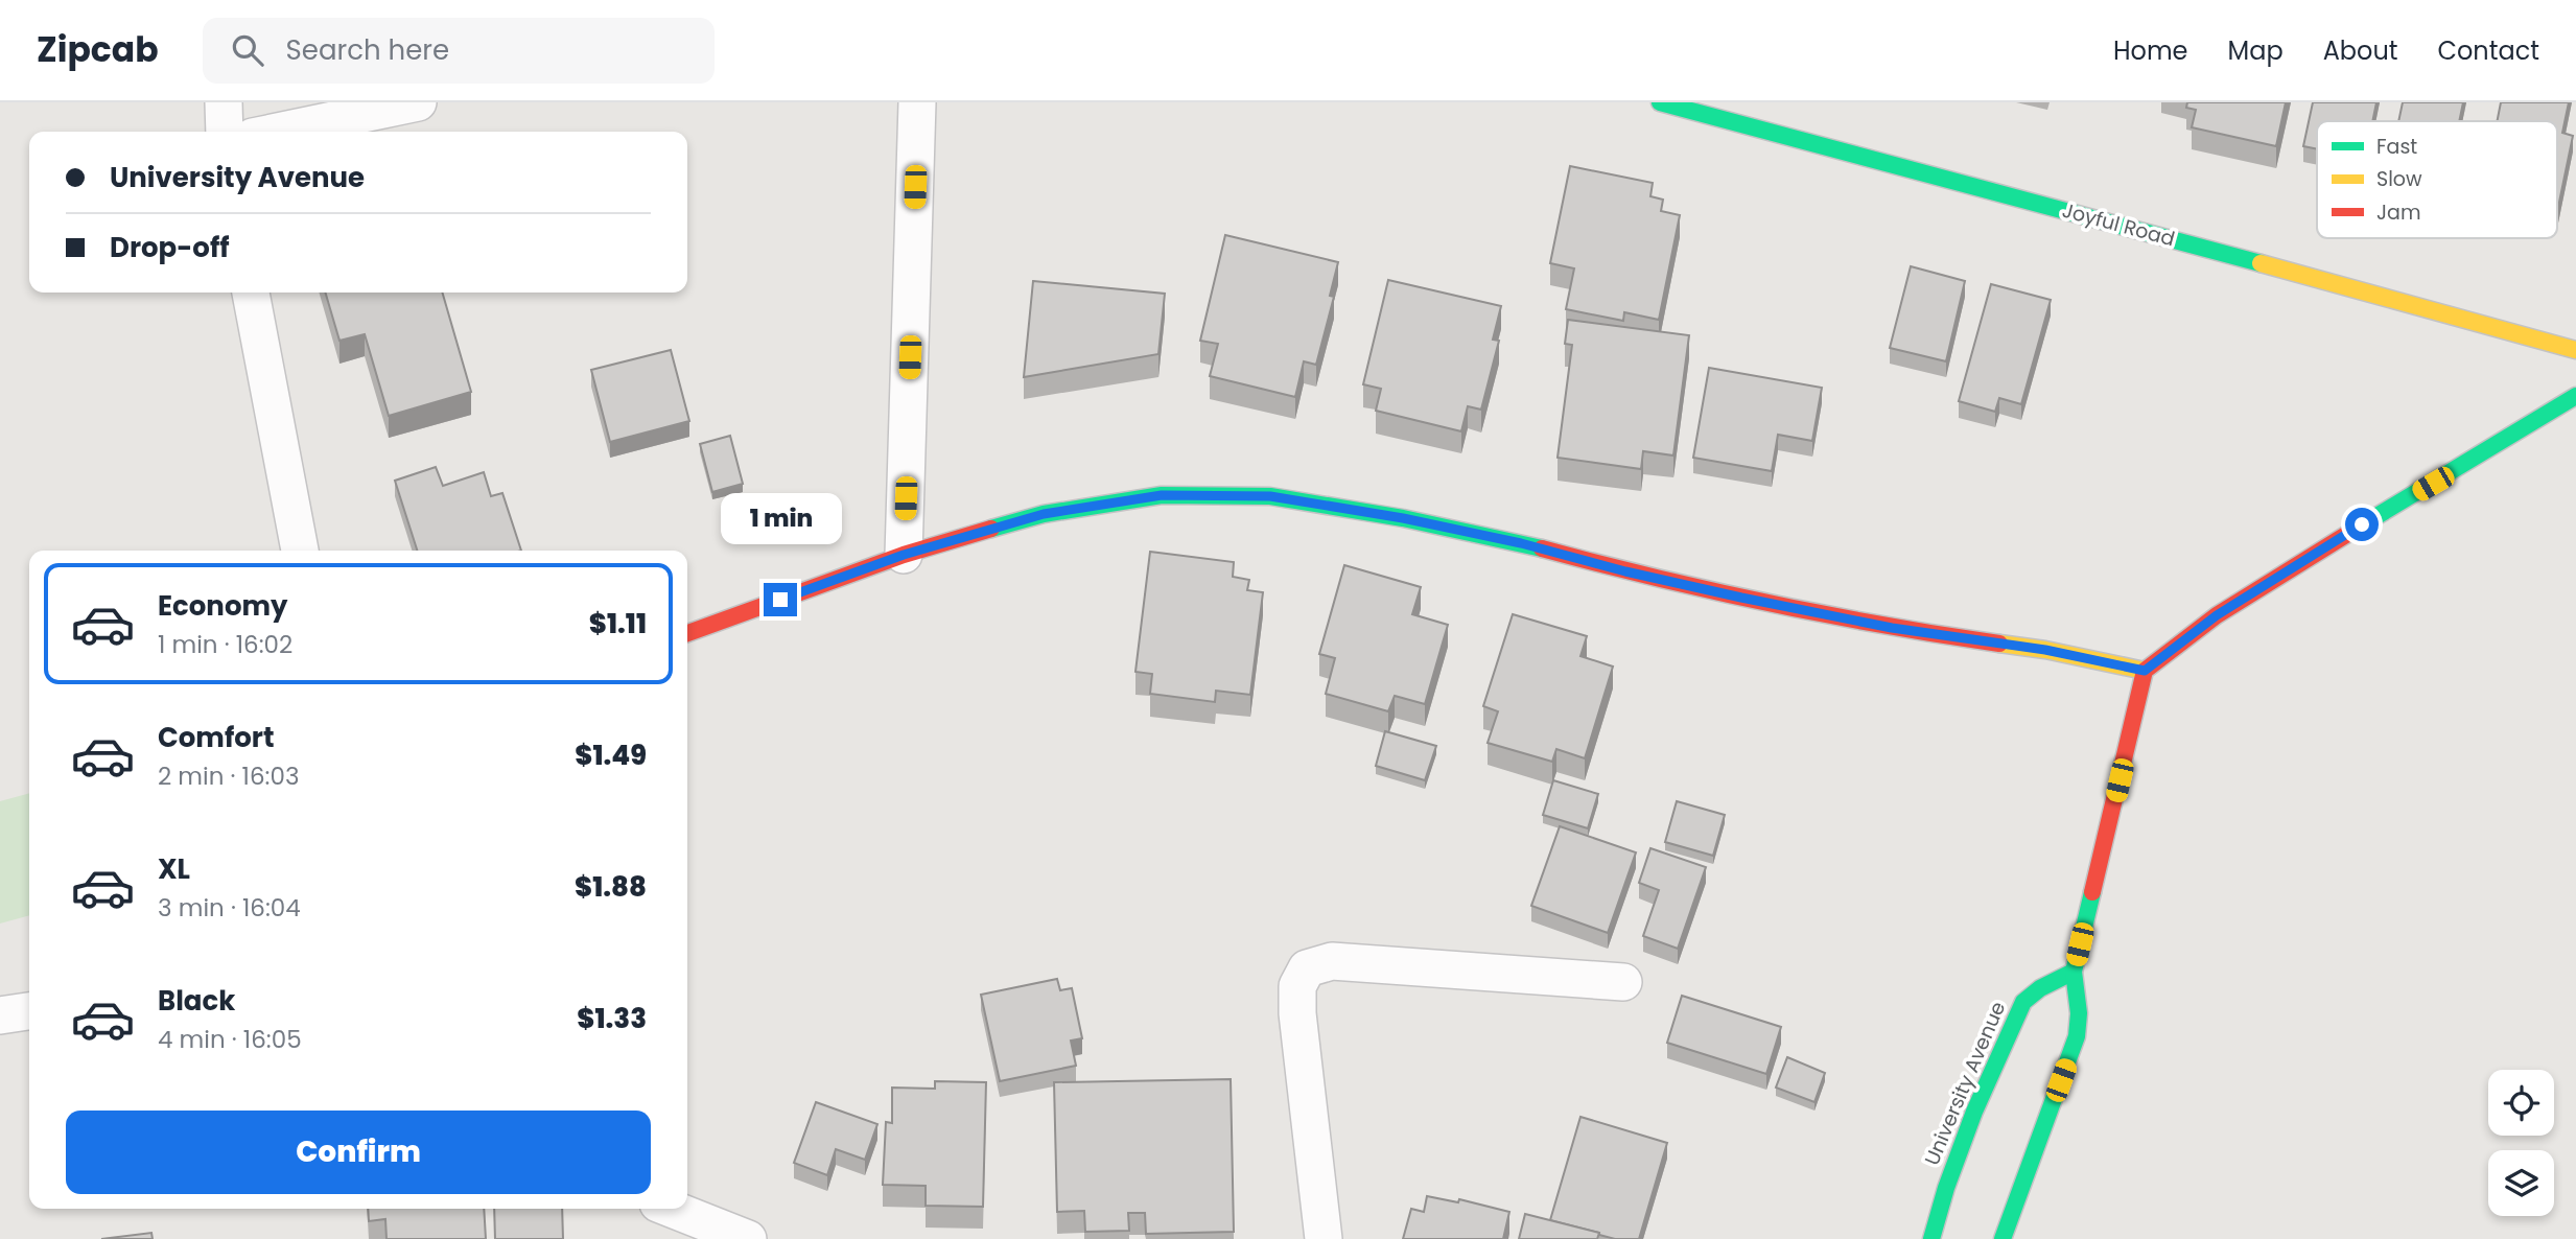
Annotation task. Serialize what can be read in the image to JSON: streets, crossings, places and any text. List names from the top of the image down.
{
  "streets": {
    "street": ["Joyful Road", "University Avenue"]
  },
  "legend": ["Fast", "Slow", "Jam"],
  "page": {
    "header": "Zipcab",
    "search": "Search here",
    "nav": [
      "Home",
      "Map",
      "About",
      "Contact"
    ],
    "banner": ["University Avenue", "Drop-off"],
    "bubble": "1 min",
    "list": [
      {
        "name": "Economy",
        "note": "1 min · 16:02",
        "value": "$1.11"
      },
      {
        "name": "Comfort",
        "note": "2 min · 16:03",
        "value": "$1.49"
      },
      {
        "name": "XL",
        "note": "3 min · 16:04",
        "value": "$1.88"
      },
      {
        "name": "Black",
        "note": "4 min · 16:05",
        "value": "$1.33"
      }
    ],
    "buttons": "Confirm"
  }
}
